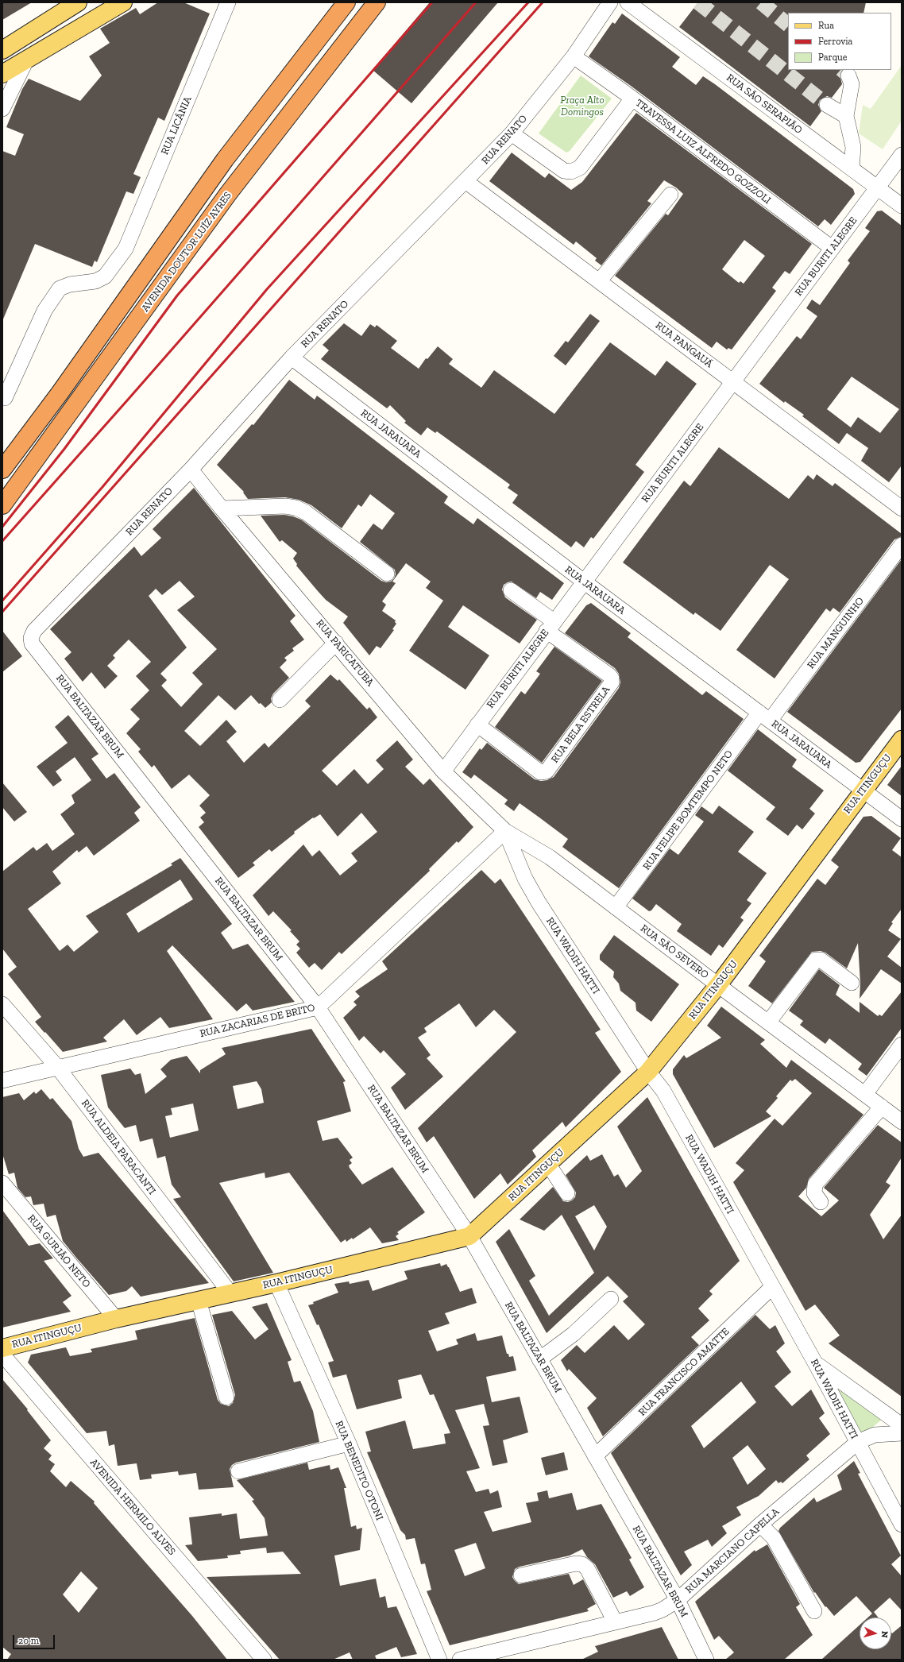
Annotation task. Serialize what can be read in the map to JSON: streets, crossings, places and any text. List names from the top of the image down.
{
  "streets": {
    "highway": ["AVENIDA DOUTOR LUÍZ AYRES"],
    "main road": ["RUA ITINGUÇU"],
    "street": [
      "RUA SÃO SERAPIÃO",
      "RUA LICÂNIA",
      "RUA RENATO",
      "TRAVESSA LUIZ ALFREDO GOZZOLI",
      "RUA BURITI ALEGRE",
      "RUA PANGAUÁ",
      "RUA JARAUARA",
      "RUA MANGUINHO",
      "RUA PARICATUBA",
      "RUA BALTAZAR BRUM",
      "RUA BELA ESTRELA",
      "RUA FELIPE BOMTEMPO NETO",
      "RUA SÃO SEVERO",
      "RUA WADIH HATTI",
      "RUA ZACARIAS DE BRITO",
      "RUA ALDEIA PARACANTI",
      "RUA GURJÃO NETO",
      "RUA FRANCISCO AMATTE",
      "RUA BENEDITO OTONI",
      "AVENIDA HERMILO ALVES",
      "RUA MARCIANO CAPELLA"
    ]
  },
  "crossings": [
    ["RUA SÃO SERAPIÃO", "RUA BURITI ALEGRE"],
    ["RUA RENATO", "TRAVESSA LUIZ ALFREDO GOZZOLI"],
    ["RUA RENATO", "RUA PANGAUÁ"],
    ["RUA RENATO", "RUA JARAUARA"],
    ["RUA RENATO", "RUA PARICATUBA"],
    ["RUA RENATO", "RUA BALTAZAR BRUM"],
    ["TRAVESSA LUIZ ALFREDO GOZZOLI", "RUA BURITI ALEGRE"],
    ["RUA BURITI ALEGRE", "RUA PANGAUÁ"],
    ["RUA BURITI ALEGRE", "RUA JARAUARA"],
    ["RUA BURITI ALEGRE", "RUA PARICATUBA"],
    ["RUA BURITI ALEGRE", "RUA BELA ESTRELA"],
    ["RUA JARAUARA", "RUA MANGUINHO"],
    ["RUA JARAUARA", "RUA ITINGUÇU"],
    ["RUA JARAUARA", "RUA FELIPE BOMTEMPO NETO"],
    ["RUA MANGUINHO", "RUA FELIPE BOMTEMPO NETO"],
    ["RUA PARICATUBA", "RUA SÃO SEVERO"],
    ["RUA PARICATUBA", "RUA WADIH HATTI"],
    ["RUA PARICATUBA", "RUA ZACARIAS DE BRITO"],
    ["RUA BALTAZAR BRUM", "RUA ITINGUÇU"],
    ["RUA BALTAZAR BRUM", "RUA ZACARIAS DE BRITO"],
    ["RUA BALTAZAR BRUM", "RUA FRANCISCO AMATTE"],
    ["RUA BALTAZAR BRUM", "RUA MARCIANO CAPELLA"],
    ["RUA ITINGUÇU", "RUA SÃO SEVERO"],
    ["RUA ITINGUÇU", "RUA WADIH HATTI"],
    ["RUA ITINGUÇU", "RUA ALDEIA PARACANTI"],
    ["RUA ITINGUÇU", "RUA GURJÃO NETO"],
    ["RUA ITINGUÇU", "RUA BENEDITO OTONI"],
    ["RUA FELIPE BOMTEMPO NETO", "RUA SÃO SEVERO"],
    ["RUA SÃO SEVERO", "RUA WADIH HATTI"],
    ["RUA SÃO SEVERO", "RUA ZACARIAS DE BRITO"],
    ["RUA WADIH HATTI", "RUA ZACARIAS DE BRITO"],
    ["RUA WADIH HATTI", "RUA FRANCISCO AMATTE"],
    ["RUA WADIH HATTI", "RUA MARCIANO CAPELLA"],
    ["RUA ZACARIAS DE BRITO", "RUA ALDEIA PARACANTI"]
  ],
  "parks": ["Praça Alto Domingos"],
  "legend": ["Rua", "Ferrovia", "Parque"],
  "scale_bar": "20 m",
  "north": "right"
}
